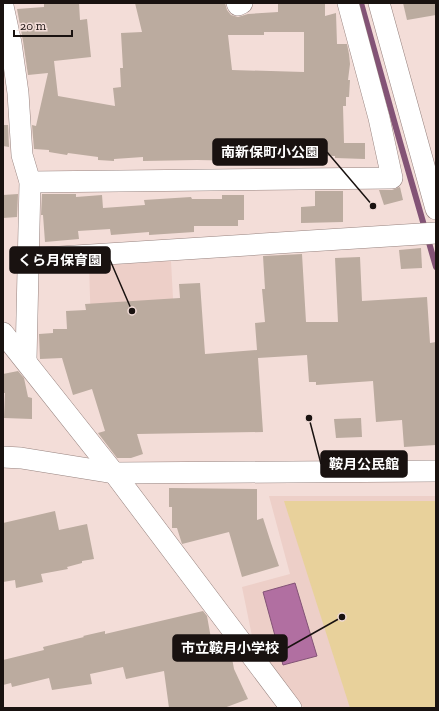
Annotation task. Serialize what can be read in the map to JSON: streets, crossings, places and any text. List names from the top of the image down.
{
  "places": [
    "南新保町小公園",
    "くら月保育園",
    "鞍月公民館",
    "市立鞍月小学校"
  ],
  "scale_bar": "20 m"
}
